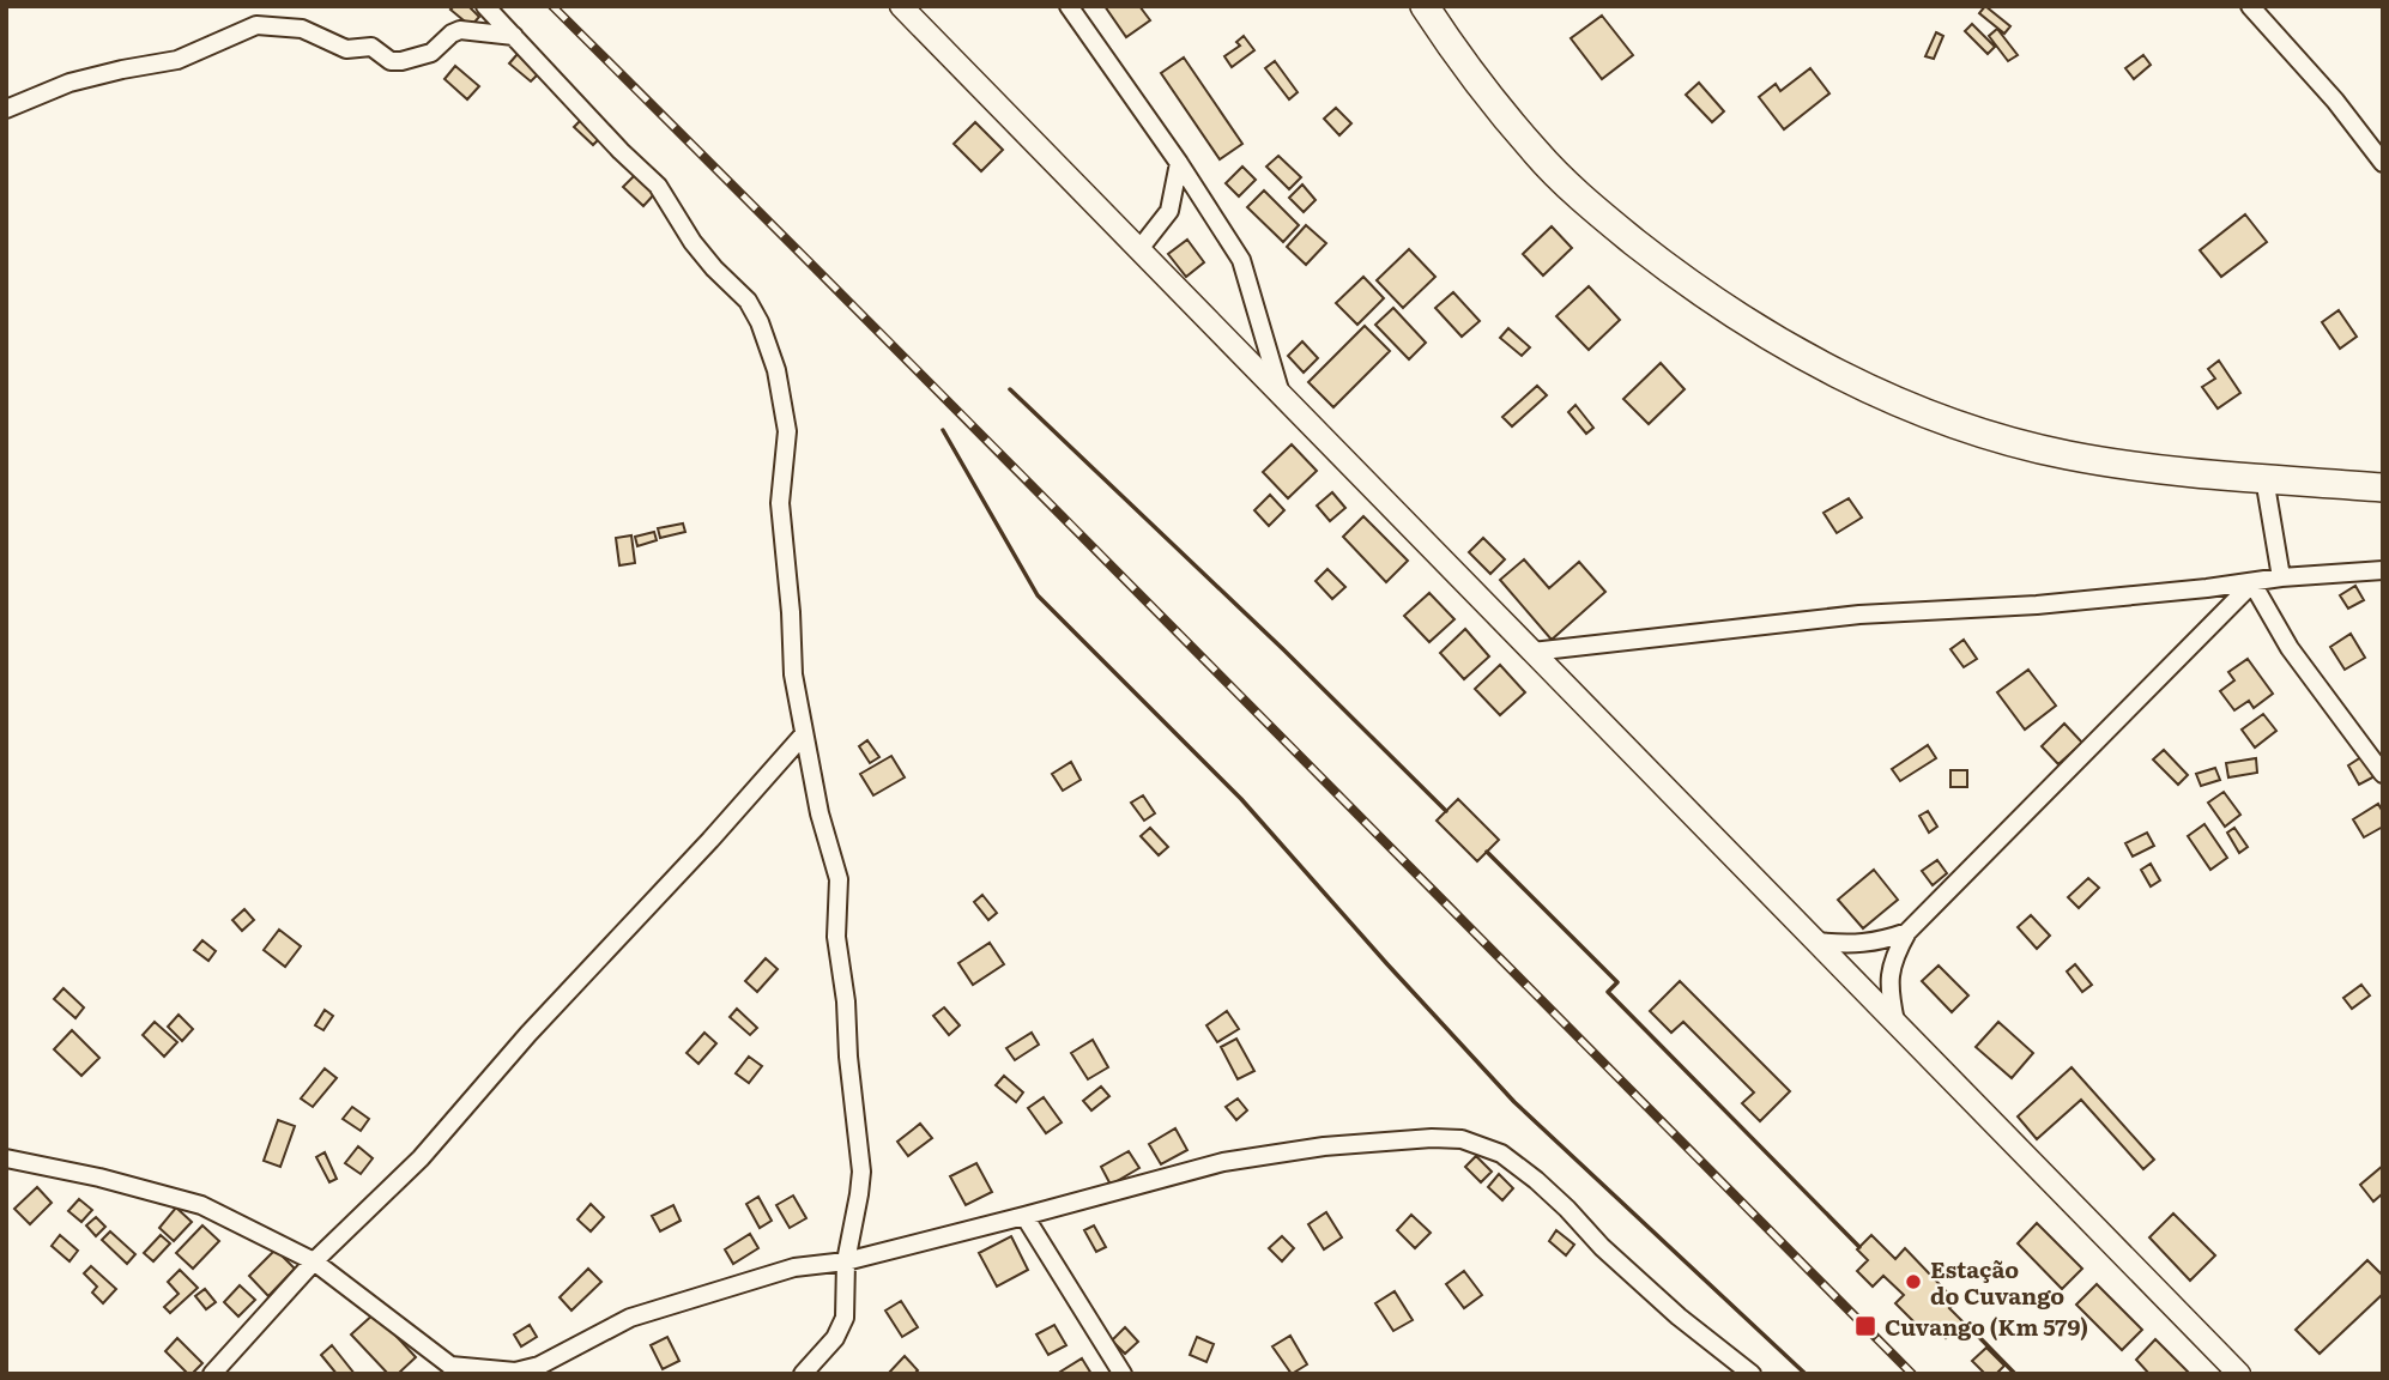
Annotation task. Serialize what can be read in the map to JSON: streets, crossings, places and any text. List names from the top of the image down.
{
  "places": {
    "other": ["Estação do Cuvango"],
    "transit": ["Cuvango (Km 579)"]
  }
}
